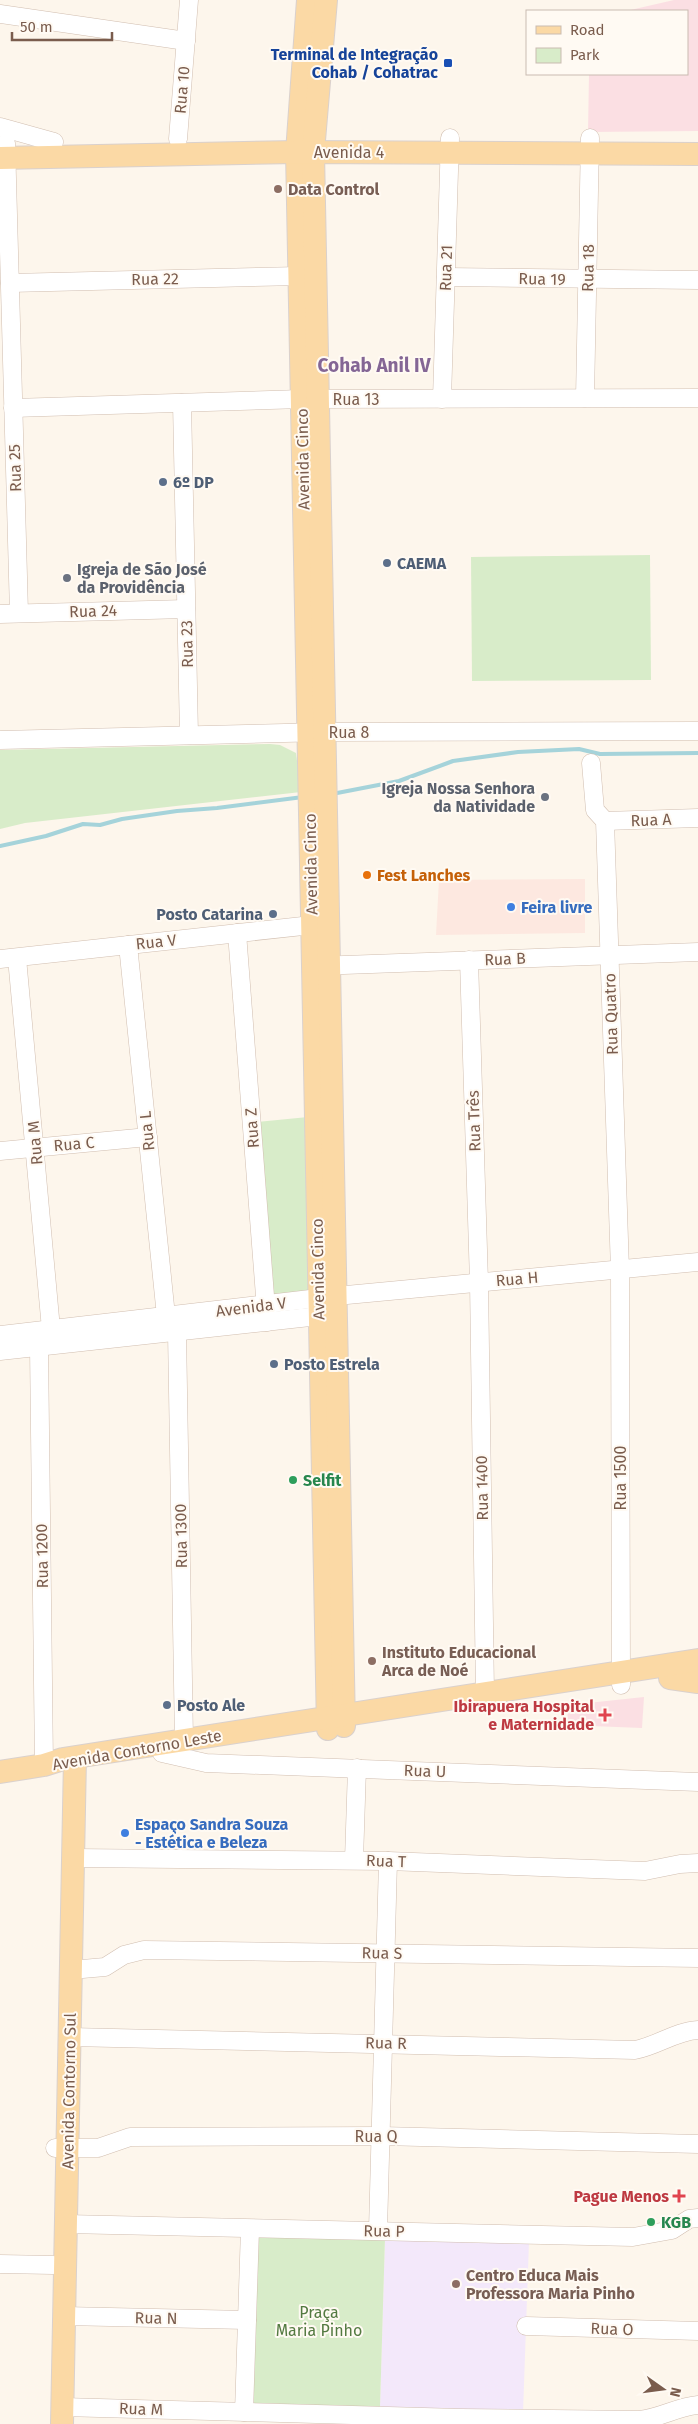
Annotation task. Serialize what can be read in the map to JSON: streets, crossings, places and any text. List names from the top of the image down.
{
  "streets": {
    "main road": [
      "Avenida 4",
      "Avenida Cinco",
      "Avenida Contorno Leste",
      "Avenida Contorno Sul"
    ],
    "street": [
      "Rua 10",
      "Rua 21",
      "Rua 18",
      "Rua 22",
      "Rua 19",
      "Rua 13",
      "Rua 25",
      "Rua 24",
      "Rua 23",
      "Rua 8",
      "Rua A",
      "Rua V",
      "Rua B",
      "Rua Quatro",
      "Rua Três",
      "Rua Z",
      "Rua L",
      "Rua M",
      "Rua C",
      "Rua H",
      "Avenida V",
      "Rua 1500",
      "Rua 1400",
      "Rua 1300",
      "Rua 1200",
      "Rua U",
      "Rua T",
      "Rua S",
      "Rua R",
      "Rua Q",
      "Rua P",
      "Rua N",
      "Rua O"
    ]
  },
  "crossings": [
    ["Rua 10", "Avenida 4"],
    ["Avenida 4", "Rua 21"],
    ["Avenida 4", "Rua 18"],
    ["Avenida 4", "Avenida Cinco"],
    ["Avenida 4", "Rua 25"],
    ["Rua 21", "Rua 19"],
    ["Rua 21", "Rua 13"],
    ["Rua 18", "Rua 19"],
    ["Rua 18", "Rua 13"],
    ["Rua 22", "Avenida Cinco"],
    ["Rua 22", "Rua 25"],
    ["Rua 13", "Avenida Cinco"],
    ["Rua 13", "Rua 25"],
    ["Rua 13", "Rua 23"],
    ["Avenida Cinco", "Rua 8"],
    ["Avenida Cinco", "Rua V"],
    ["Avenida Cinco", "Rua B"],
    ["Avenida Cinco", "Rua H"],
    ["Avenida Cinco", "Avenida V"],
    ["Avenida Cinco", "Avenida Contorno Leste"],
    ["Rua 25", "Rua 24"],
    ["Rua 24", "Rua 23"],
    ["Rua 23", "Rua 8"],
    ["Rua A", "Rua Quatro"],
    ["Rua V", "Rua Z"],
    ["Rua V", "Rua L"],
    ["Rua V", "Rua M"],
    ["Rua B", "Rua Quatro"],
    ["Rua B", "Rua Três"],
    ["Rua Quatro", "Rua H"],
    ["Rua Quatro", "Rua 1500"],
    ["Rua Três", "Rua H"],
    ["Rua Três", "Rua 1400"],
    ["Rua Z", "Avenida V"],
    ["Rua L", "Rua C"],
    ["Rua L", "Avenida V"],
    ["Rua M", "Rua C"],
    ["Rua M", "Avenida V"],
    ["Rua M", "Avenida Contorno Sul"],
    ["Rua H", "Avenida V"],
    ["Rua H", "Rua 1500"],
    ["Rua H", "Rua 1400"],
    ["Avenida V", "Rua 1300"],
    ["Avenida V", "Rua 1200"],
    ["Rua 1500", "Avenida Contorno Leste"],
    ["Rua 1400", "Avenida Contorno Leste"],
    ["Rua 1300", "Avenida Contorno Leste"],
    ["Rua 1200", "Avenida Contorno Leste"],
    ["Rua 1200", "Avenida Contorno Sul"],
    ["Avenida Contorno Leste", "Rua U"],
    ["Avenida Contorno Leste", "Avenida Contorno Sul"],
    ["Rua T", "Avenida Contorno Sul"],
    ["Rua S", "Avenida Contorno Sul"],
    ["Rua R", "Avenida Contorno Sul"],
    ["Avenida Contorno Sul", "Rua Q"],
    ["Avenida Contorno Sul", "Rua P"],
    ["Avenida Contorno Sul", "Rua N"]
  ],
  "districts": ["Cohab Anil IV"],
  "parks": ["Praça Maria Pinho"],
  "places": {
    "transit": ["Terminal de Integração Cohab / Cohatrac"],
    "other": [
      "Data Control",
      "6º DP",
      "CAEMA",
      "Igreja de São José da Providência",
      "Igreja Nossa Senhora da Natividade",
      "Fest Lanches",
      "Feira livre",
      "Posto Catarina",
      "Posto Estrela",
      "Selfit",
      "Instituto Educacional Arca de Noé",
      "Posto Ale",
      "Espaço Sandra Souza - Estética e Beleza",
      "KGB",
      "Centro Educa Mais Professora Maria Pinho"
    ],
    "health": ["Ibirapuera Hospital e Maternidade", "Pague Menos"]
  },
  "legend": ["Road", "Park"],
  "scale_bar": "50 m",
  "north": "right"
}
